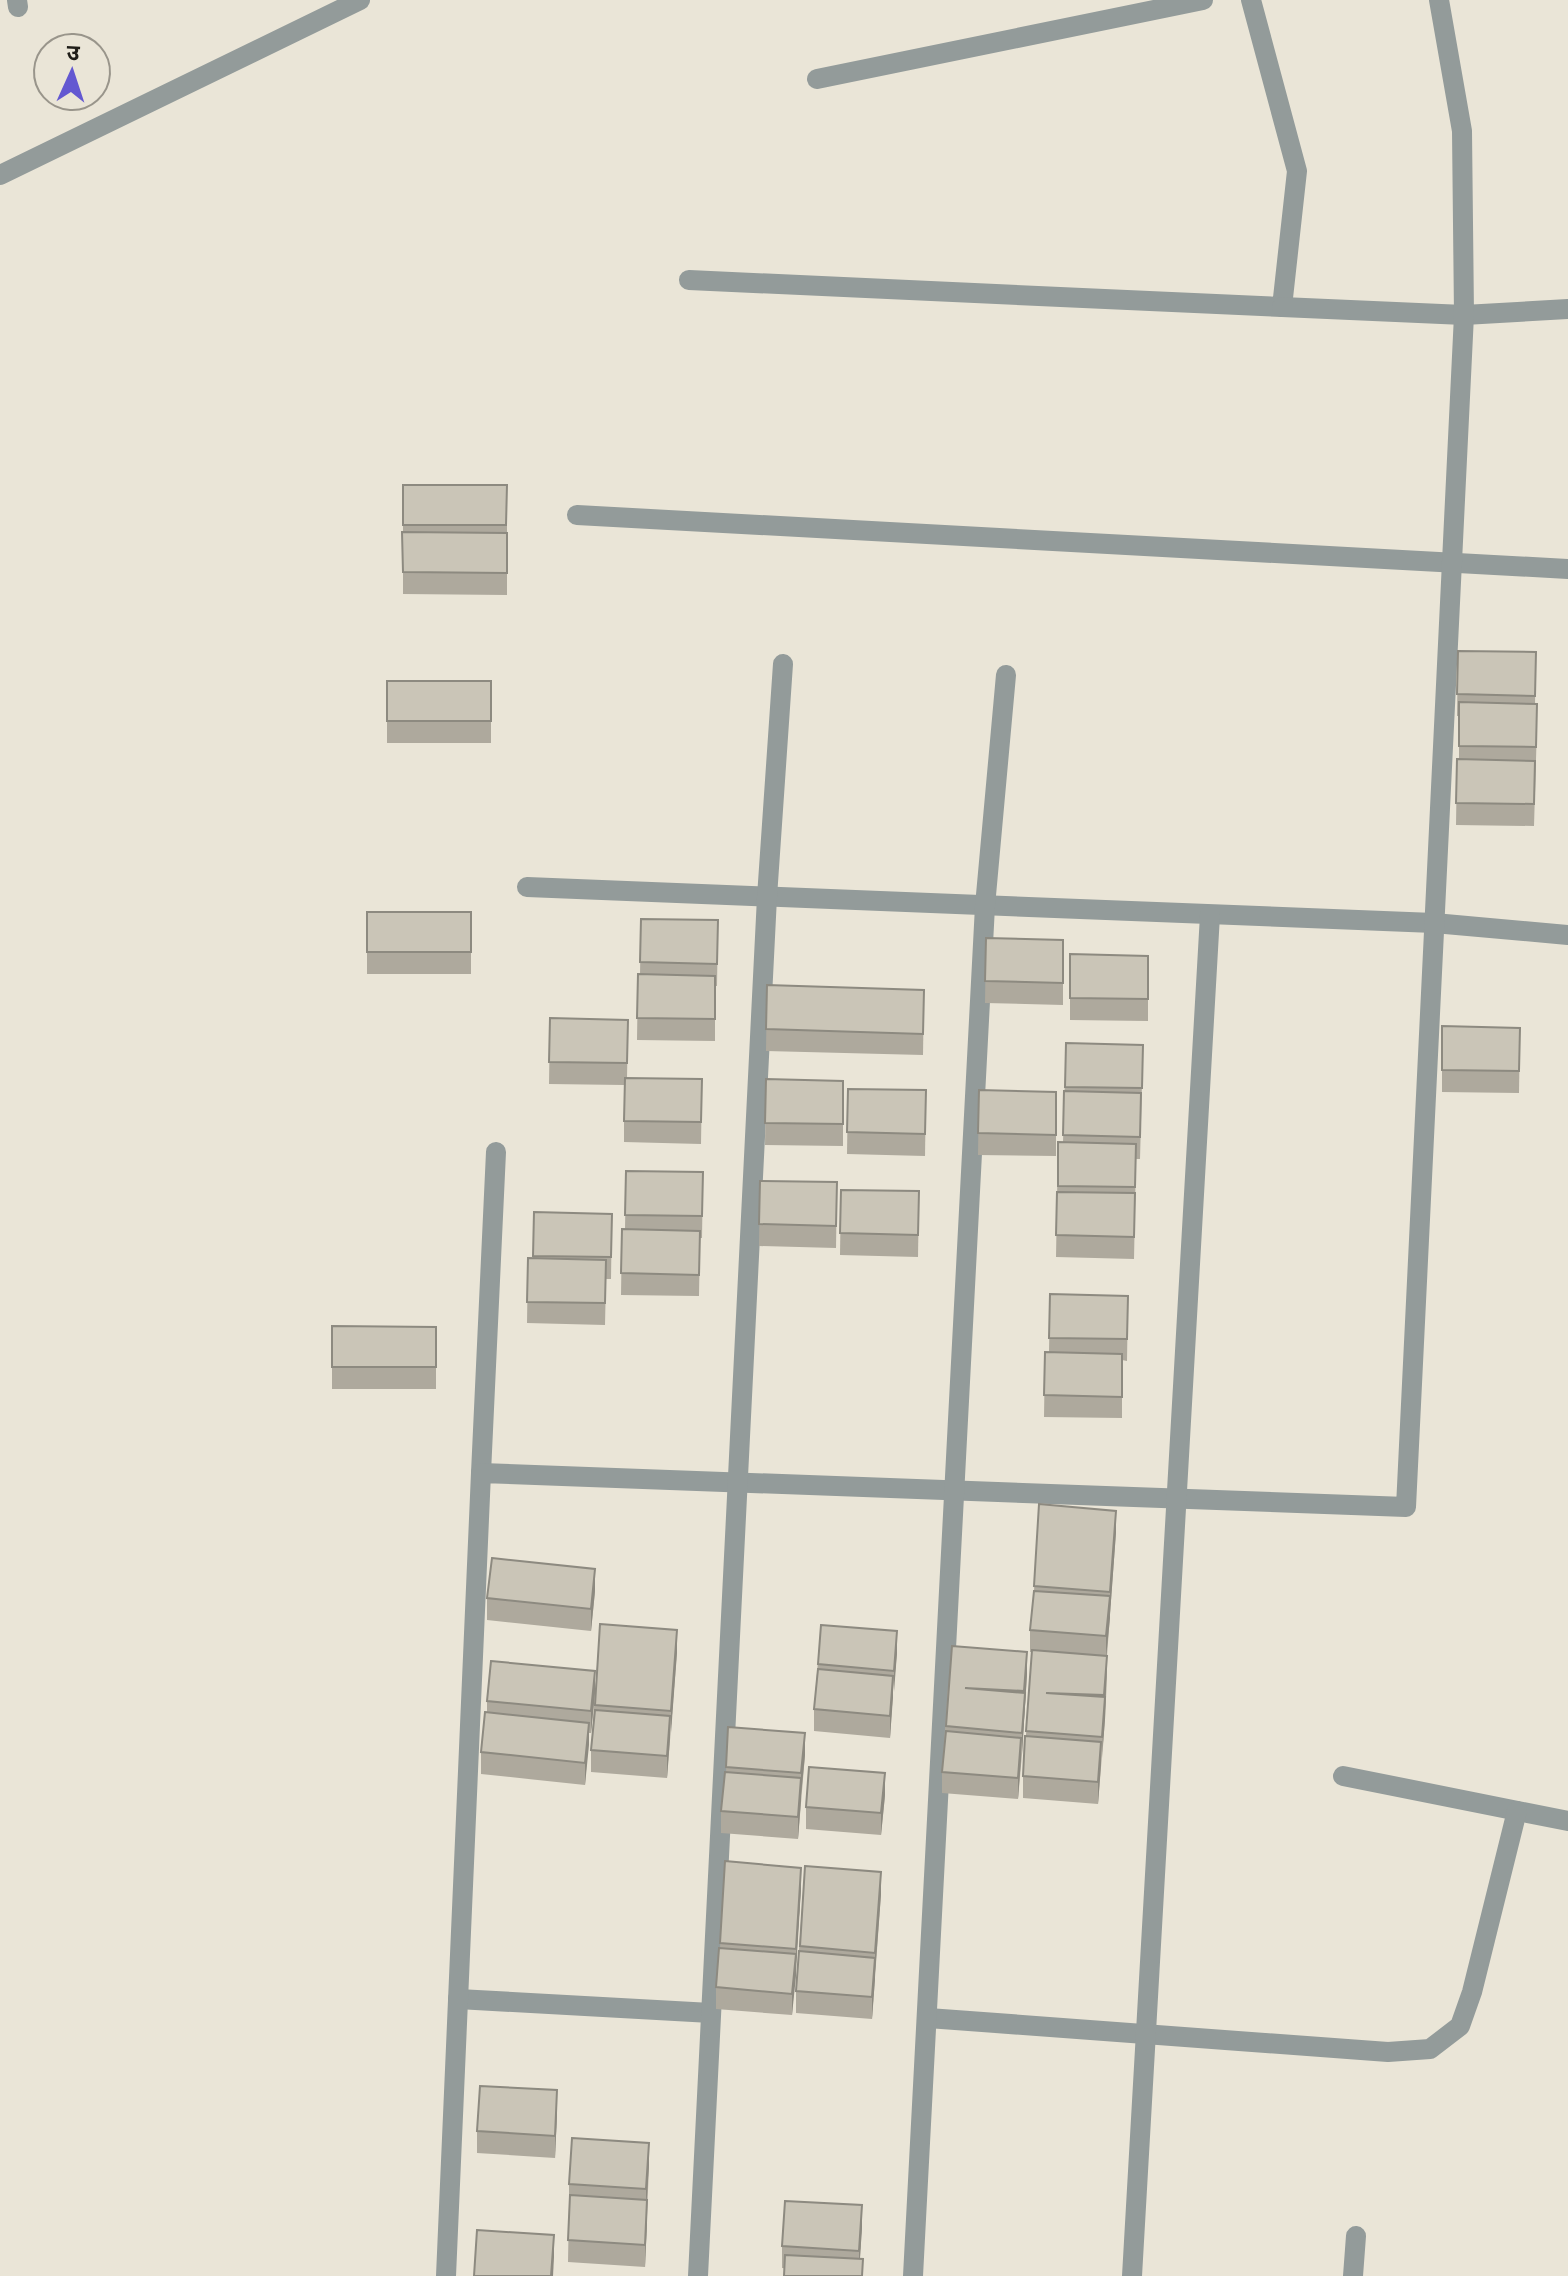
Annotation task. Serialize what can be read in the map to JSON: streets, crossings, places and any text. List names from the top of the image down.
{
  "north": "top"
}
